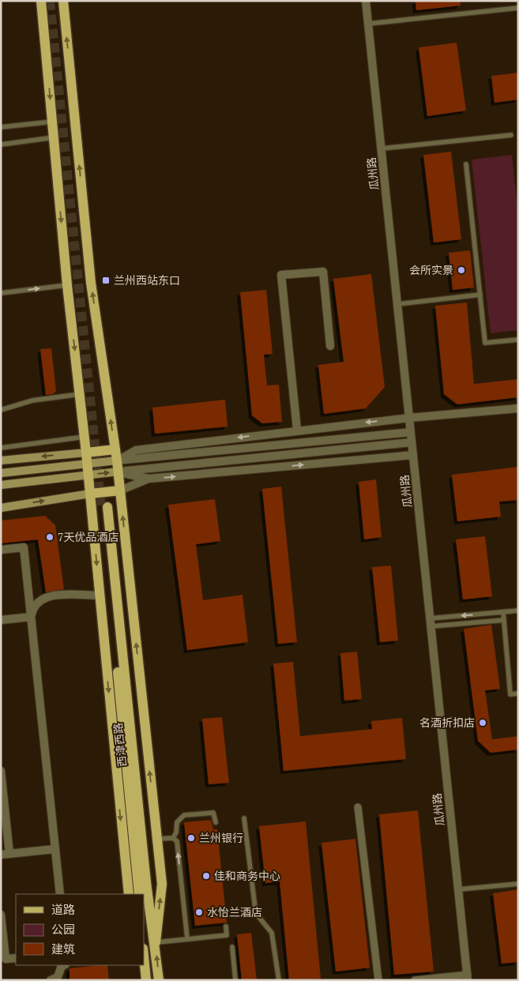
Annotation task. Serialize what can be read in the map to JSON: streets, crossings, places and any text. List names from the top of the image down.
{
  "streets": {
    "main road": ["西津西路"],
    "street": ["瓜州路"]
  },
  "places": {
    "other": [
      "会所实景",
      "7天优品酒店",
      "名酒折扣店",
      "兰州银行",
      "佳和商务中心",
      "水怡兰酒店"
    ],
    "transit": ["兰州西站东口"]
  },
  "legend": ["道路", "公园", "建筑"]
}
